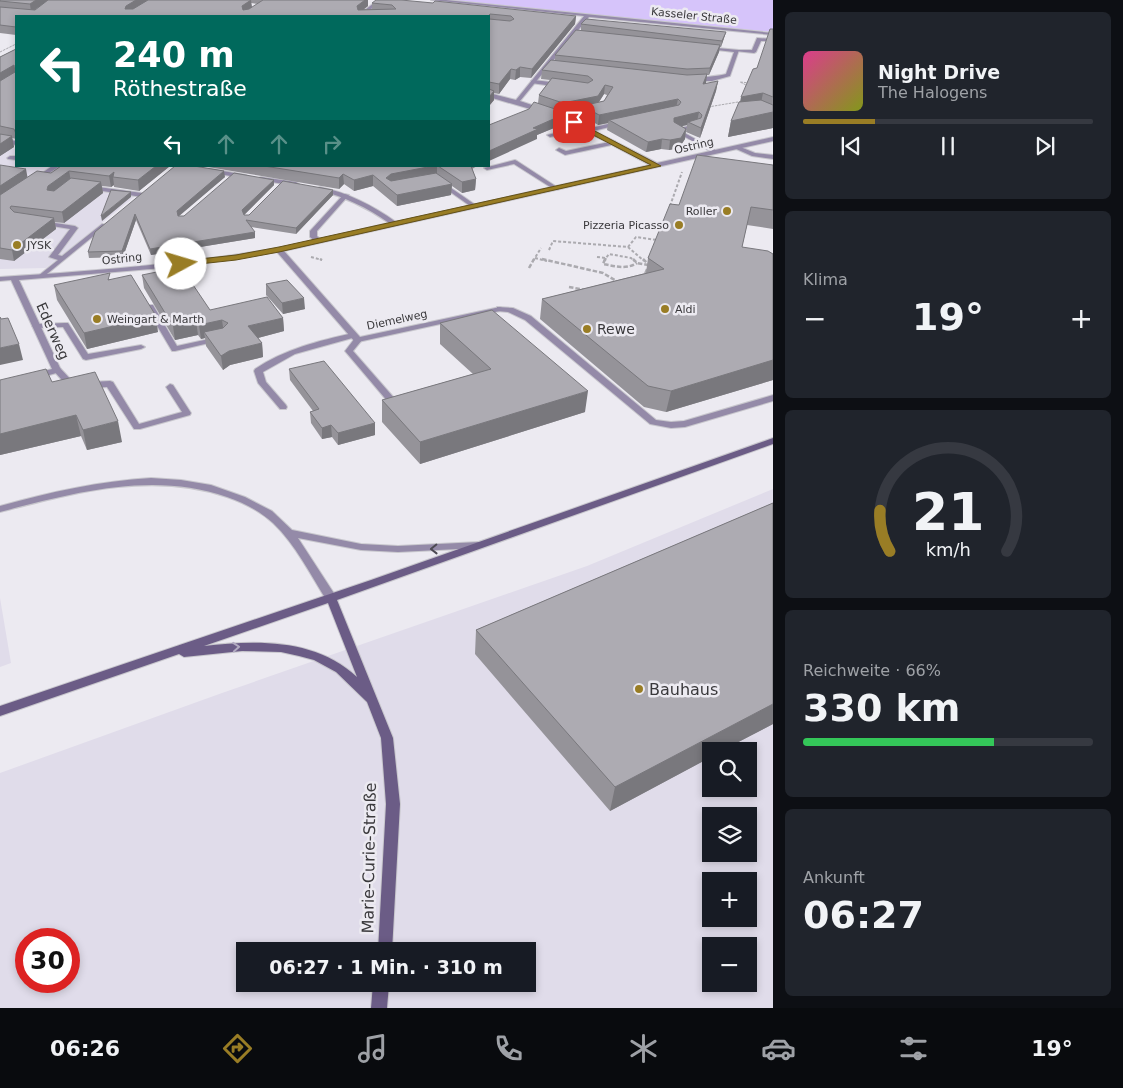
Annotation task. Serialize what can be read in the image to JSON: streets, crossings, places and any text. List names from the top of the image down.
{
  "streets": {
    "main road": ["Marie-Curie-Straße"],
    "street": [
      "Kasseler Straße",
      "Ostring",
      "Diemelweg",
      "Ederweg"
    ]
  },
  "crossings": [
    ["Ostring", "Diemelweg"],
    ["Ostring", "Ederweg"]
  ],
  "places": [
    "Roller",
    "Pizzeria Picasso",
    "JYSK",
    "Aldi",
    "Weingart & Marth",
    "Rewe",
    "Bauhaus"
  ],
  "page": {
    "turn": ["240 m", "Röthestraße"],
    "song": ["Night Drive", "The Halogens"],
    "tile": [
      "Klima",
      ["Reichweite · 66%", "330 km"],
      ["Ankunft", "06:27"]
    ],
    "heat": ["−", "19°", "+"],
    "map_buttons": ["+", "−"],
    "limit": "30",
    "trip": "06:27 · 1 Min. · 310 m",
    "tabs": ["06:26", "19°"],
    "gauge": ["21", "km/h"]
  }
}
